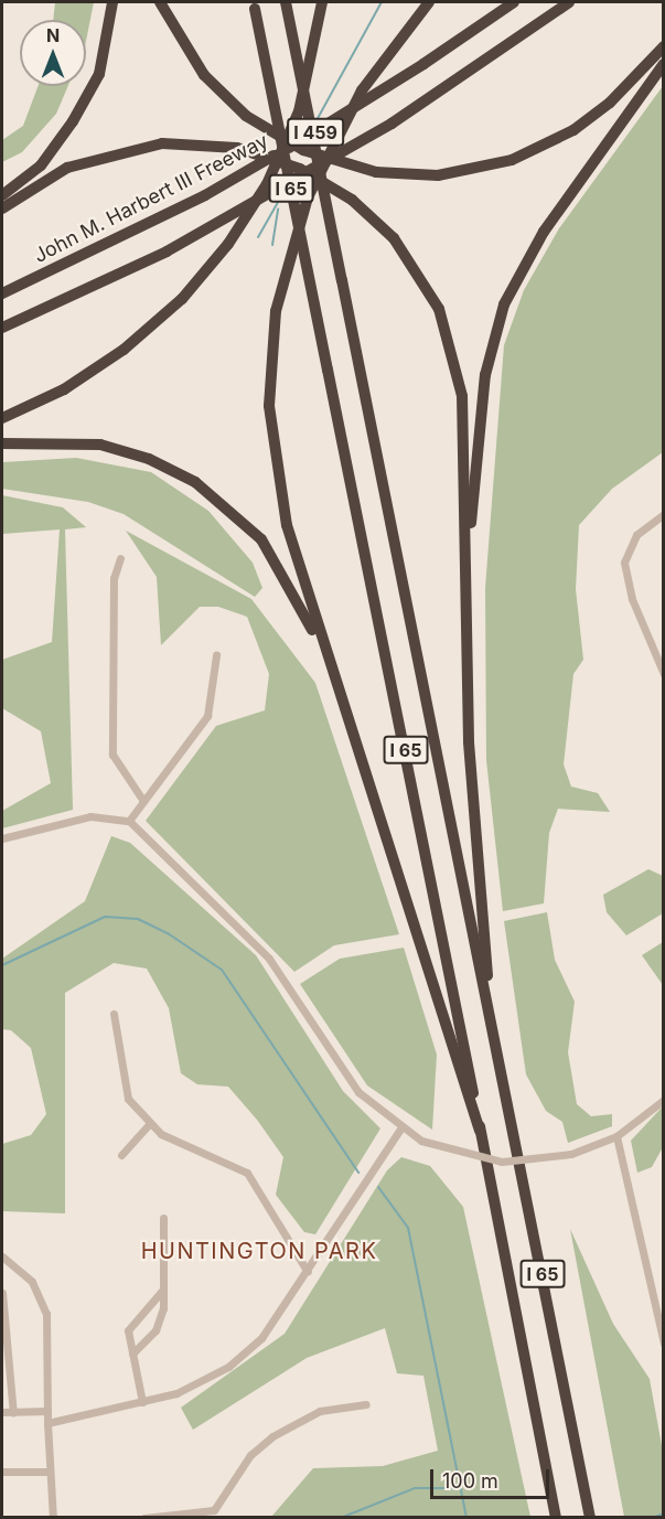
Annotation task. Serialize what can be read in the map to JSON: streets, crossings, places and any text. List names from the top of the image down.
{
  "streets": {
    "highway": ["I 459", "I 65", "John M. Harbert III Freeway"]
  },
  "districts": ["HUNTINGTON PARK"],
  "scale_bar": "100 m",
  "north": "top"
}
